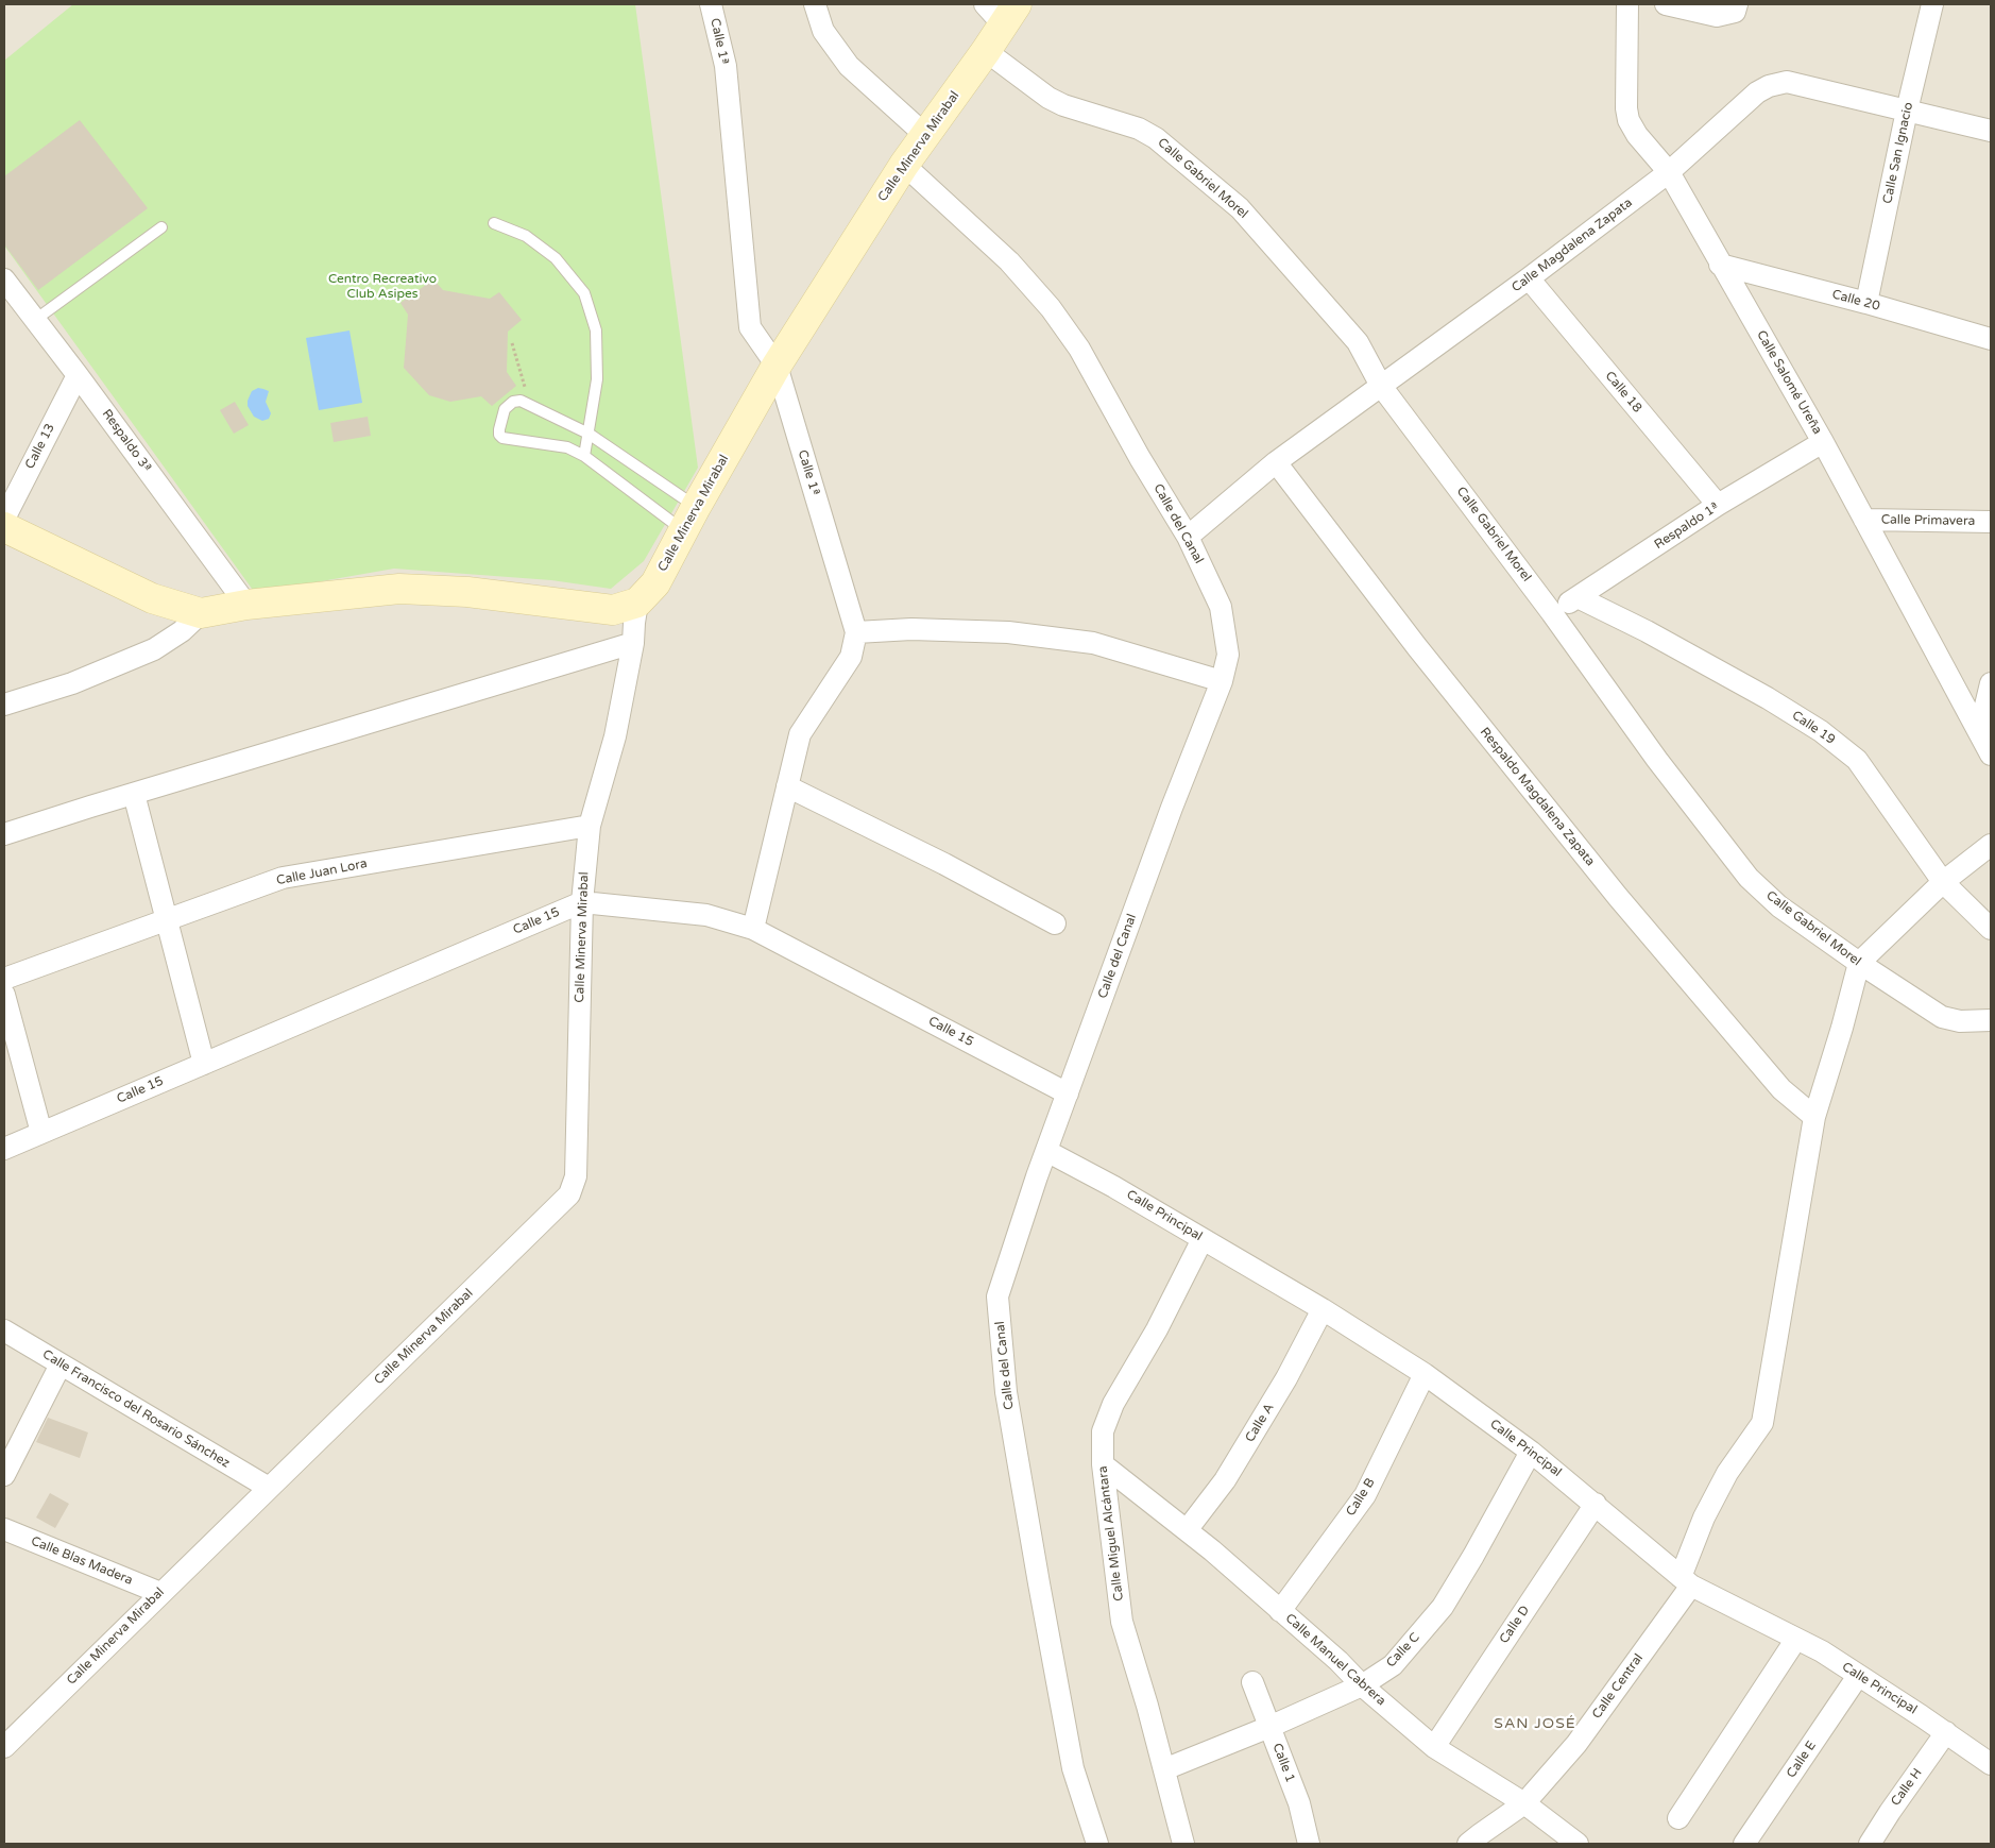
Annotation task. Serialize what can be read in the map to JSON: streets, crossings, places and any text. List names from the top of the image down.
{
  "streets": {
    "street": [
      "Calle 1ª",
      "Calle Minerva Mirabal",
      "Calle San Ignacio",
      "Calle Gabriel Morel",
      "Calle Magdalena Zapata",
      "Calle 20",
      "Calle Salomé Ureña",
      "Calle 18",
      "Respaldo 3ª",
      "Calle 13",
      "Calle Primavera",
      "Calle del Canal",
      "Respaldo 1ª",
      "Calle 19",
      "Respaldo Magdalena Zapata",
      "Calle Juan Lora",
      "Calle 15",
      "Calle Principal",
      "Calle Francisco del Rosario Sánchez",
      "Calle A",
      "Calle B",
      "Calle Miguel Alcántara",
      "Calle Blas Madera",
      "Calle D",
      "Calle C",
      "Calle Manuel Cabrera",
      "Calle Central",
      "Calle E",
      "Calle 1",
      "Calle H"
    ]
  },
  "crossings": [
    ["Calle 1ª", "Calle Minerva Mirabal"],
    ["Calle Minerva Mirabal", "Calle Gabriel Morel"],
    ["Calle Minerva Mirabal", "Calle del Canal"],
    ["Calle Minerva Mirabal", "Calle Juan Lora"],
    ["Calle Minerva Mirabal", "Calle 15"],
    ["Calle Minerva Mirabal", "Calle Francisco del Rosario Sánchez"],
    ["Calle Minerva Mirabal", "Calle Blas Madera"],
    ["Calle San Ignacio", "Calle Magdalena Zapata"],
    ["Calle San Ignacio", "Calle 20"],
    ["Calle Gabriel Morel", "Calle Magdalena Zapata"],
    ["Calle Gabriel Morel", "Respaldo 1ª"],
    ["Calle Gabriel Morel", "Calle Central"],
    ["Calle Magdalena Zapata", "Calle Salomé Ureña"],
    ["Calle Magdalena Zapata", "Calle 18"],
    ["Calle Magdalena Zapata", "Calle del Canal"],
    ["Calle Magdalena Zapata", "Respaldo Magdalena Zapata"],
    ["Calle 20", "Calle Salomé Ureña"],
    ["Calle Salomé Ureña", "Calle Primavera"],
    ["Calle Salomé Ureña", "Respaldo 1ª"],
    ["Calle 18", "Respaldo 1ª"],
    ["Respaldo 3ª", "Calle 13"],
    ["Calle del Canal", "Calle 15"],
    ["Calle del Canal", "Calle Principal"],
    ["Respaldo 1ª", "Calle 19"],
    ["Respaldo Magdalena Zapata", "Calle Central"],
    ["Calle Principal", "Calle A"],
    ["Calle Principal", "Calle B"],
    ["Calle Principal", "Calle Miguel Alcántara"],
    ["Calle Principal", "Calle D"],
    ["Calle Principal", "Calle C"],
    ["Calle Principal", "Calle Central"],
    ["Calle Principal", "Calle E"],
    ["Calle Principal", "Calle H"],
    ["Calle A", "Calle Manuel Cabrera"],
    ["Calle B", "Calle Manuel Cabrera"],
    ["Calle Miguel Alcántara", "Calle C"],
    ["Calle Miguel Alcántara", "Calle Manuel Cabrera"],
    ["Calle D", "Calle Manuel Cabrera"],
    ["Calle C", "Calle Manuel Cabrera"],
    ["Calle C", "Calle 1"],
    ["Calle Manuel Cabrera", "Calle Central"]
  ],
  "districts": ["SAN JOSÉ"],
  "parks": ["Centro Recreativo Club Asipes"]
}
